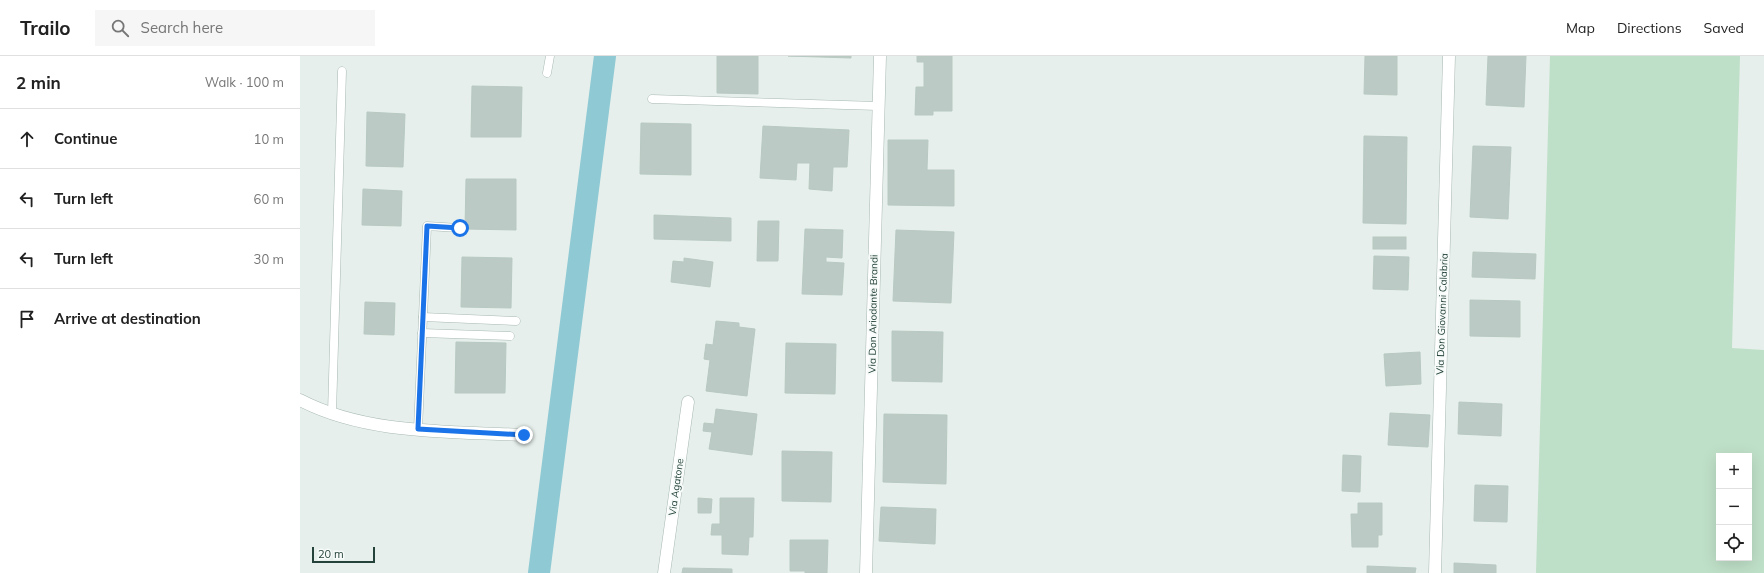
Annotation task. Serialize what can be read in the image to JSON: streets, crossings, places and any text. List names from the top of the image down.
{
  "streets": {
    "street": ["Via Don Ariodante Brandi", "Via Don Giovanni Calabria", "Via Agatone"]
  },
  "scale_bar": "20 m",
  "page": {
    "header": "Trailo",
    "search": "Search here",
    "nav": ["Map", "Directions", "Saved"],
    "heading": ["2 min", "Walk · 100 m"],
    "list": [
      ["Continue", "10 m"],
      ["Turn left", "60 m"],
      ["Turn left", "30 m"],
      "Arrive at destination"
    ],
    "map_buttons": ["+", "−"],
    "scale": "20 m"
  }
}
